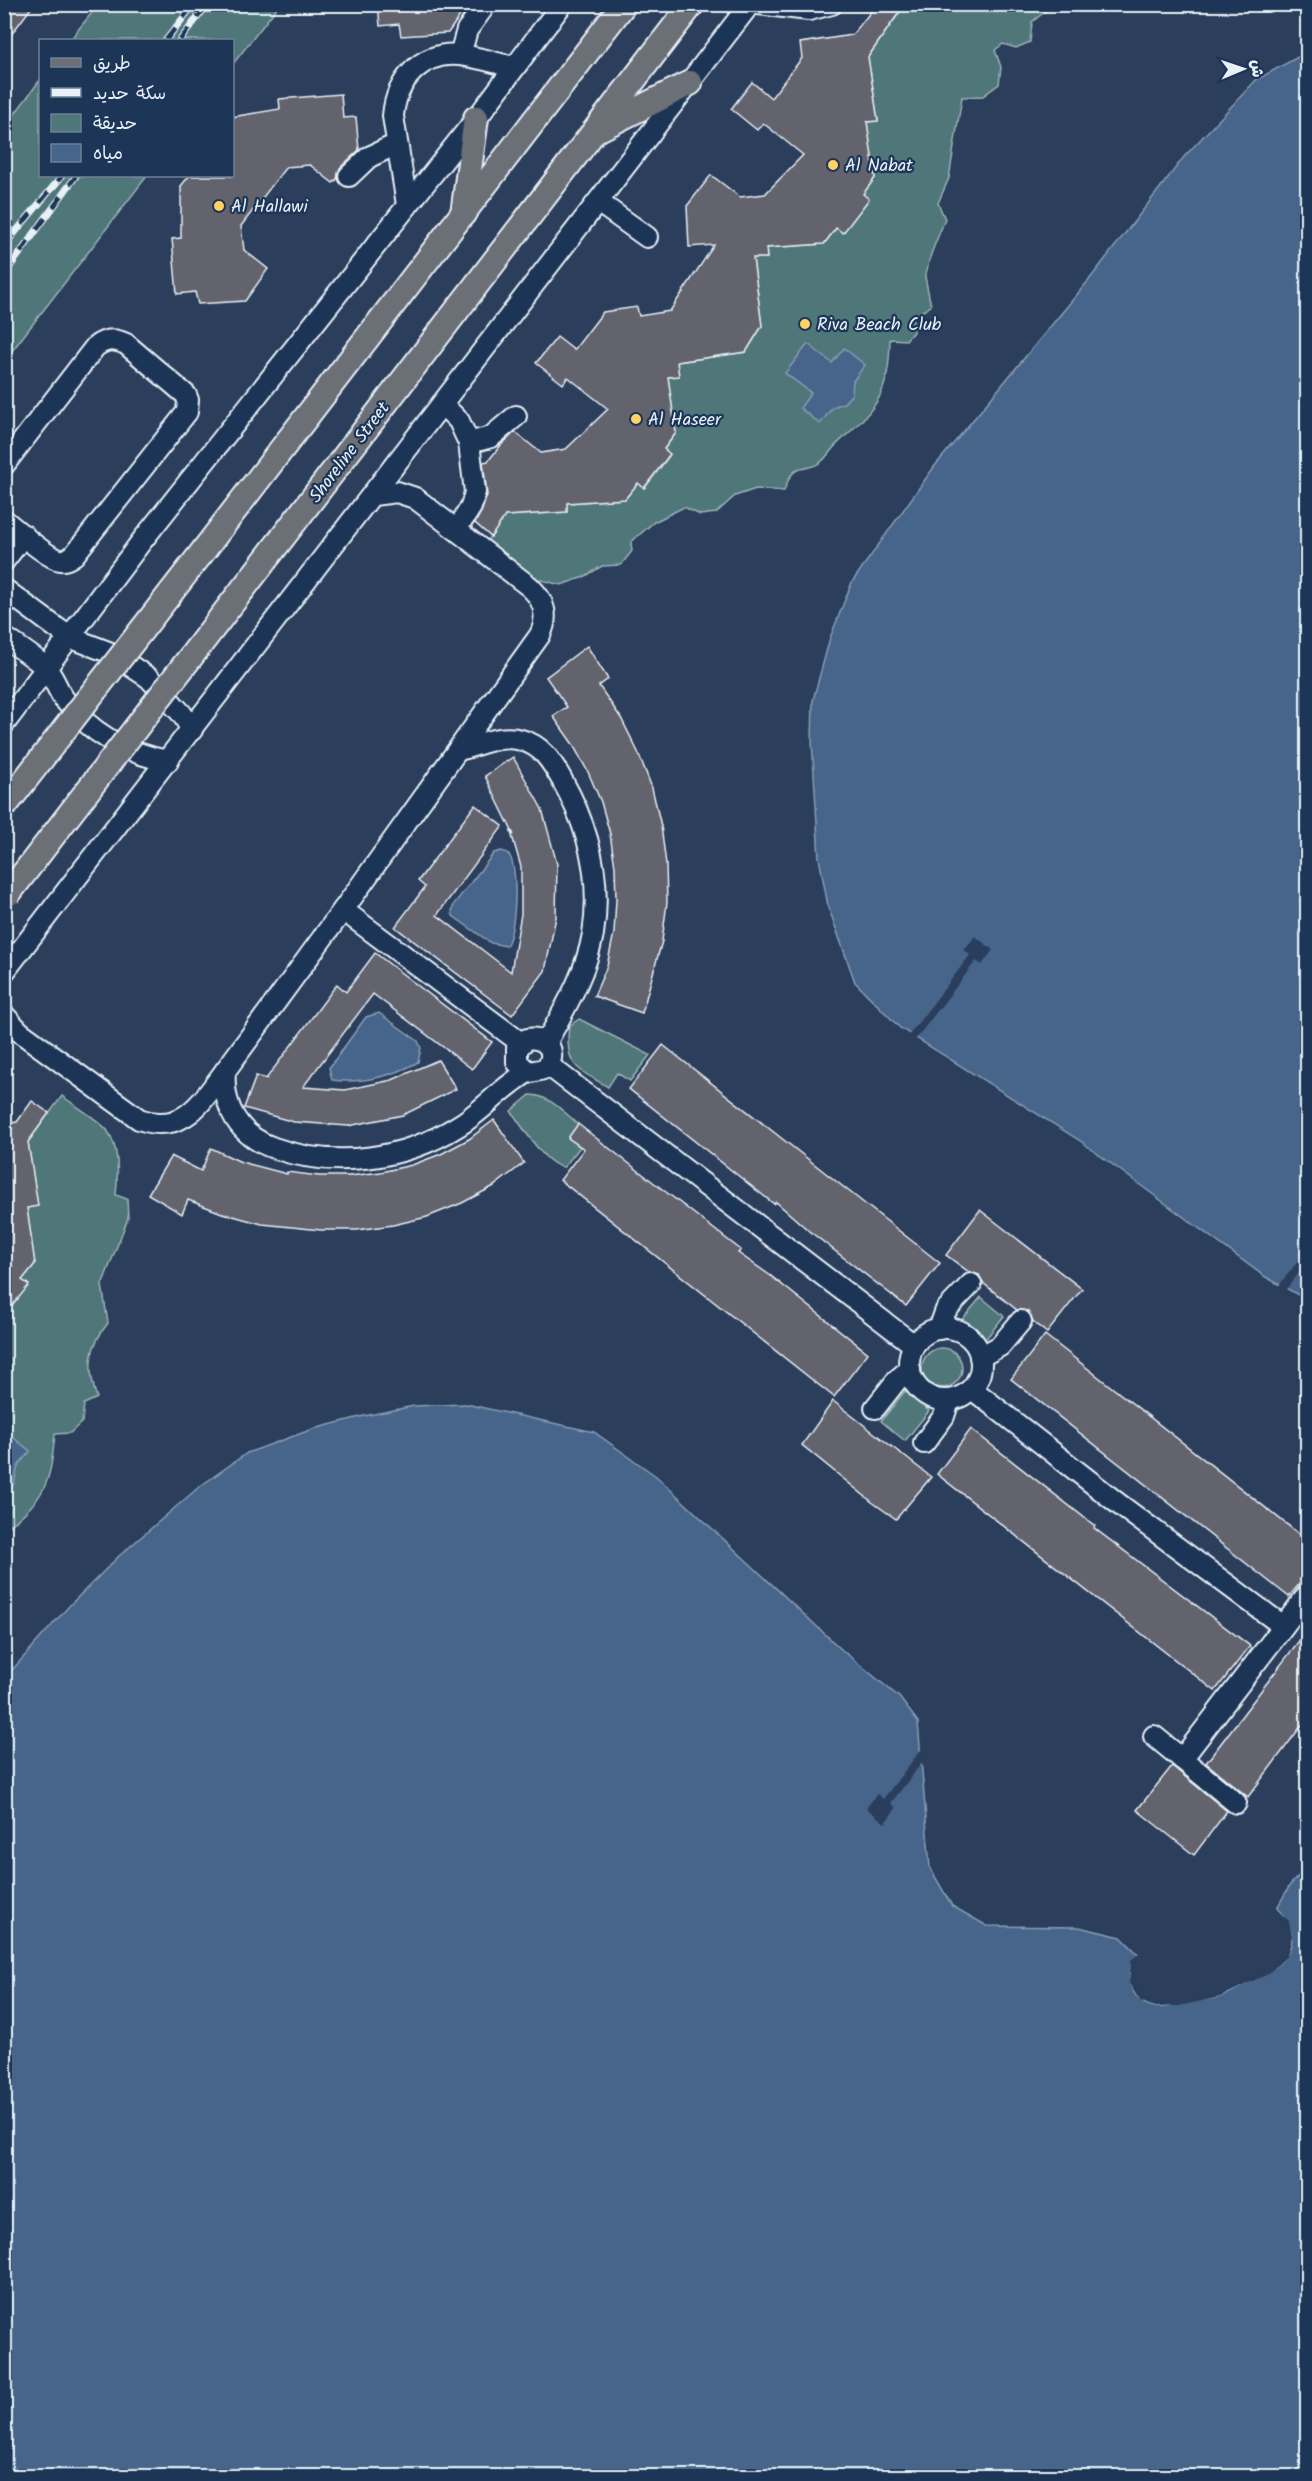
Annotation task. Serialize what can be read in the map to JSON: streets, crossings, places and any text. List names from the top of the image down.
{
  "streets": {
    "main road": ["Shoreline Street"]
  },
  "places": [
    "Al Nabat",
    "Al Hallawi",
    "Riva Beach Club",
    "Al Haseer"
  ],
  "legend": [
    "طريق",
    "سكة حديد",
    "حديقة",
    "مياه"
  ],
  "north": "right"
}
